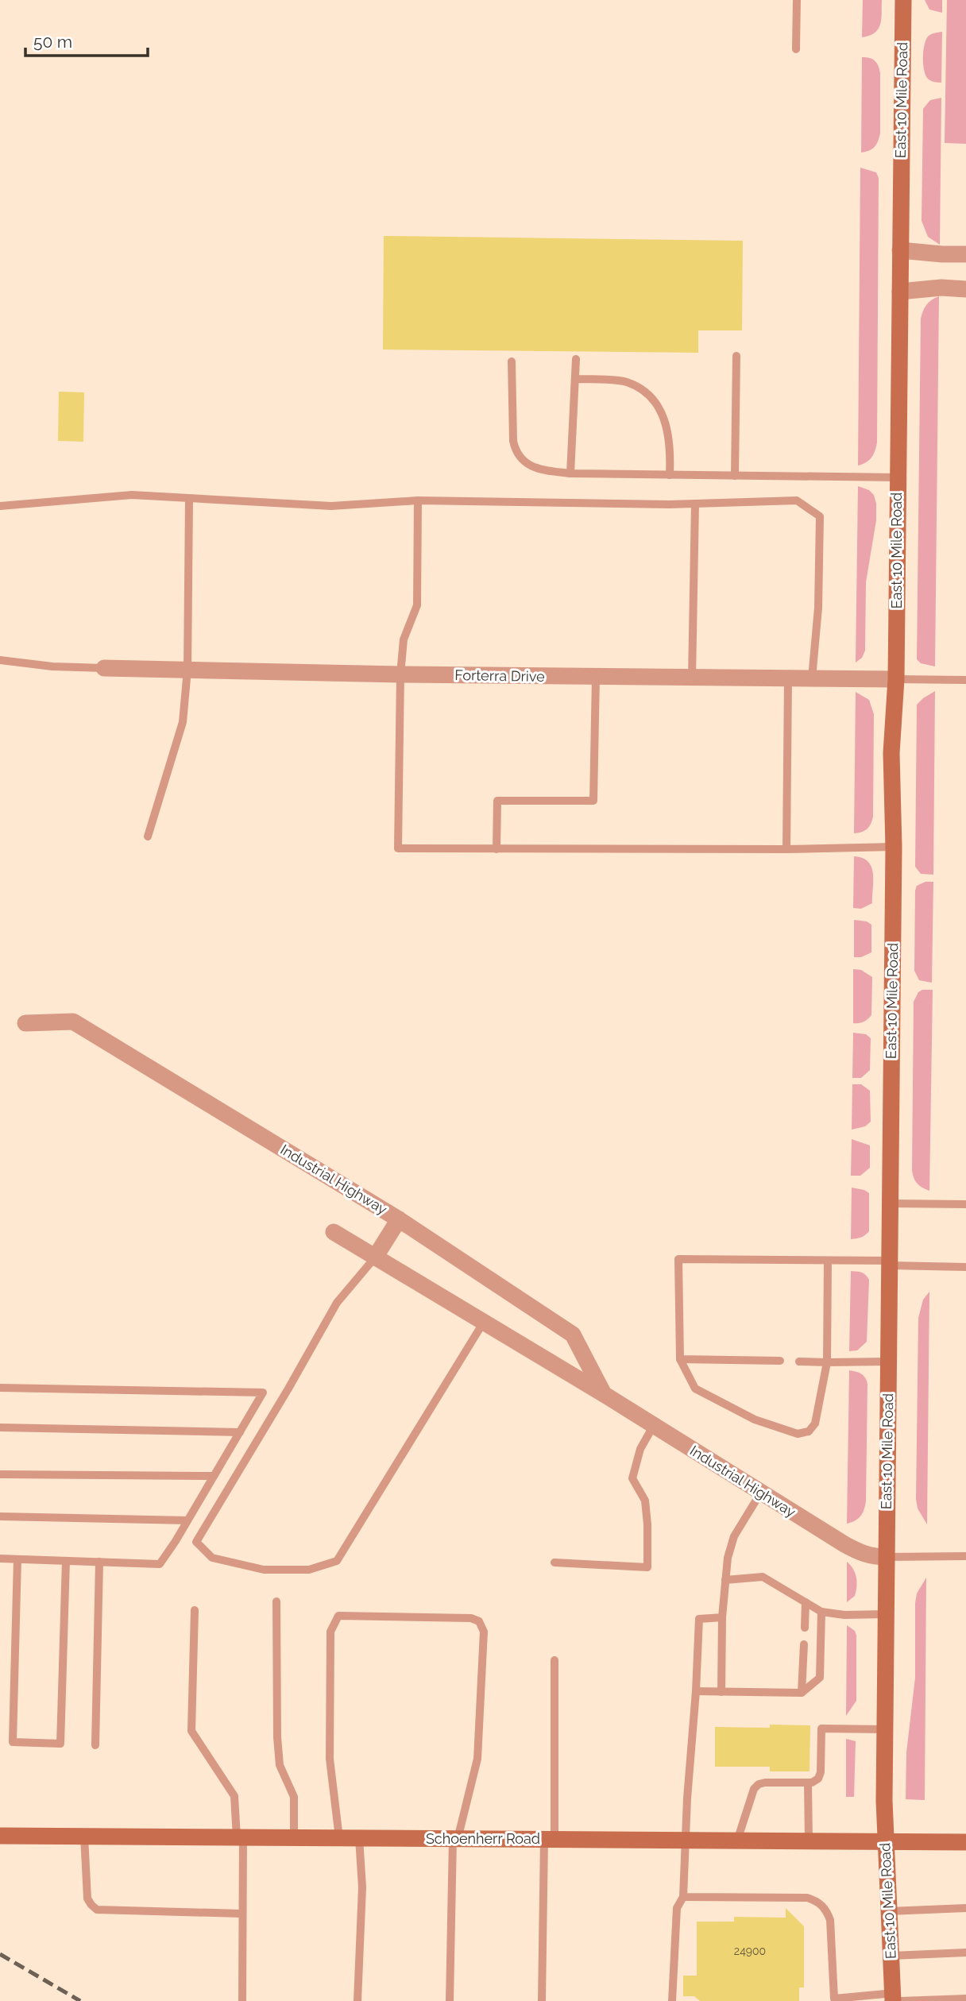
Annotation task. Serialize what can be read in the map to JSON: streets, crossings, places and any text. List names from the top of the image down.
{
  "streets": {
    "main road": ["East 10 Mile Road", "Schoenherr Road"],
    "street": ["Forterra Drive", "Industrial Highway"]
  },
  "crossings": [
    ["East 10 Mile Road", "Forterra Drive"],
    ["East 10 Mile Road", "Industrial Highway"],
    ["East 10 Mile Road", "Schoenherr Road"]
  ],
  "house_numbers": ["24900"],
  "scale_bar": "50 m"
}
